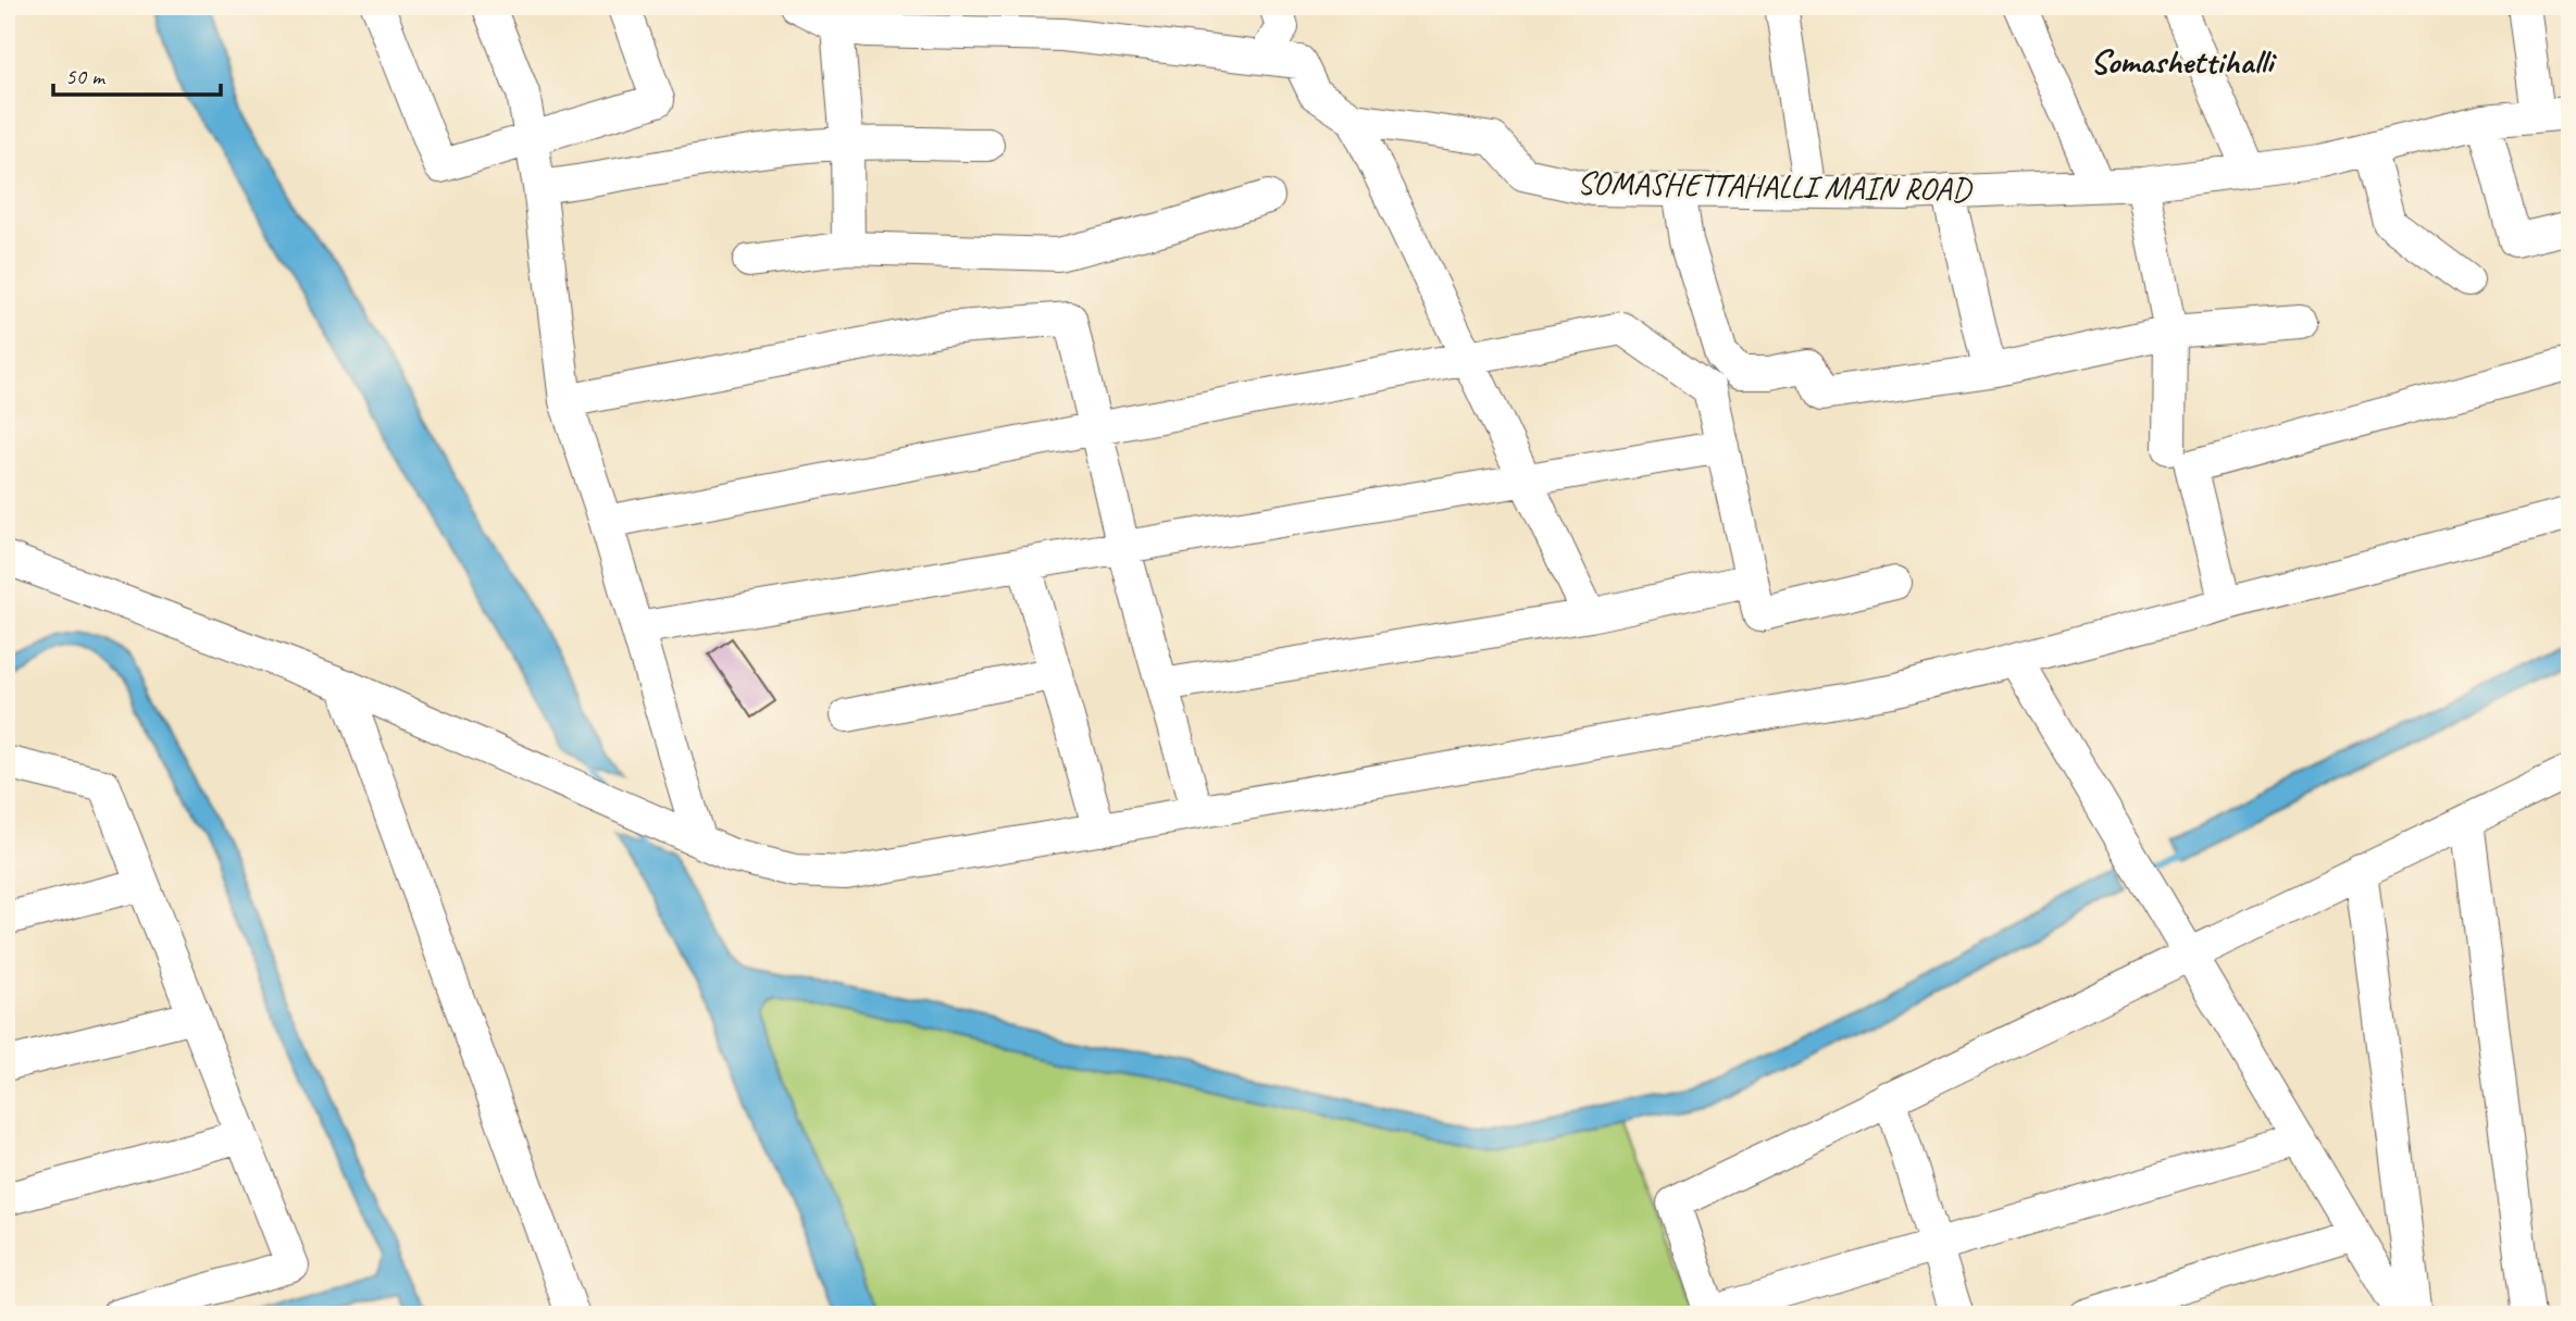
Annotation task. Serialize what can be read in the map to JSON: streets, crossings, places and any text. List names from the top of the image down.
{
  "streets": {
    "street": ["SOMASHETTAHALLI MAIN ROAD"]
  },
  "districts": ["Somashettihalli"],
  "scale_bar": "50 m"
}
